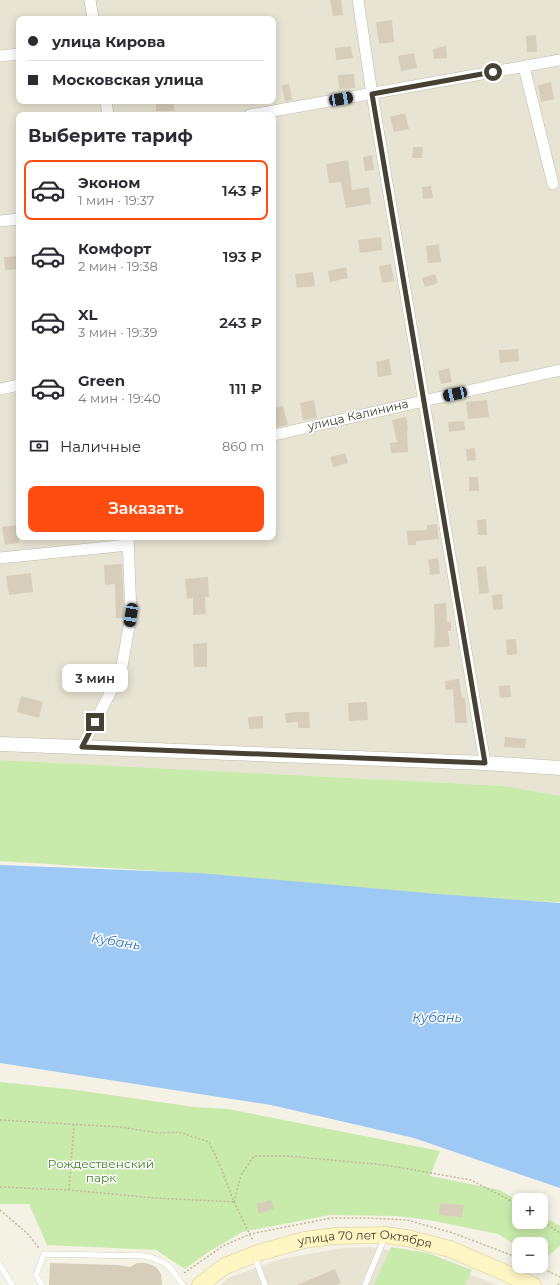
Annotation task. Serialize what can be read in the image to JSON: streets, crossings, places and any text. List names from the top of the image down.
{
  "streets": {
    "main road": ["улица 70 лет Октября"],
    "street": ["улица Калинина"]
  },
  "water": ["Кубань"],
  "parks": ["Рождественский парк"],
  "page": {
    "banner": ["улица Кирова", "Московская улица"],
    "heading": "Выберите тариф",
    "list": [
      {
        "name": "Эконом",
        "note": "1 мин · 19:37",
        "value": "143 ₽"
      },
      {
        "name": "Комфорт",
        "note": "2 мин · 19:38",
        "value": "193 ₽"
      },
      {
        "name": "XL",
        "note": "3 мин · 19:39",
        "value": "243 ₽"
      },
      {
        "name": "Green",
        "note": "4 мин · 19:40",
        "value": "111 ₽"
      }
    ],
    "pay": ["Наличные", "860 m"],
    "buttons": "Заказать",
    "bubble": "3 мин",
    "map_buttons": ["+", "−"]
  }
}
